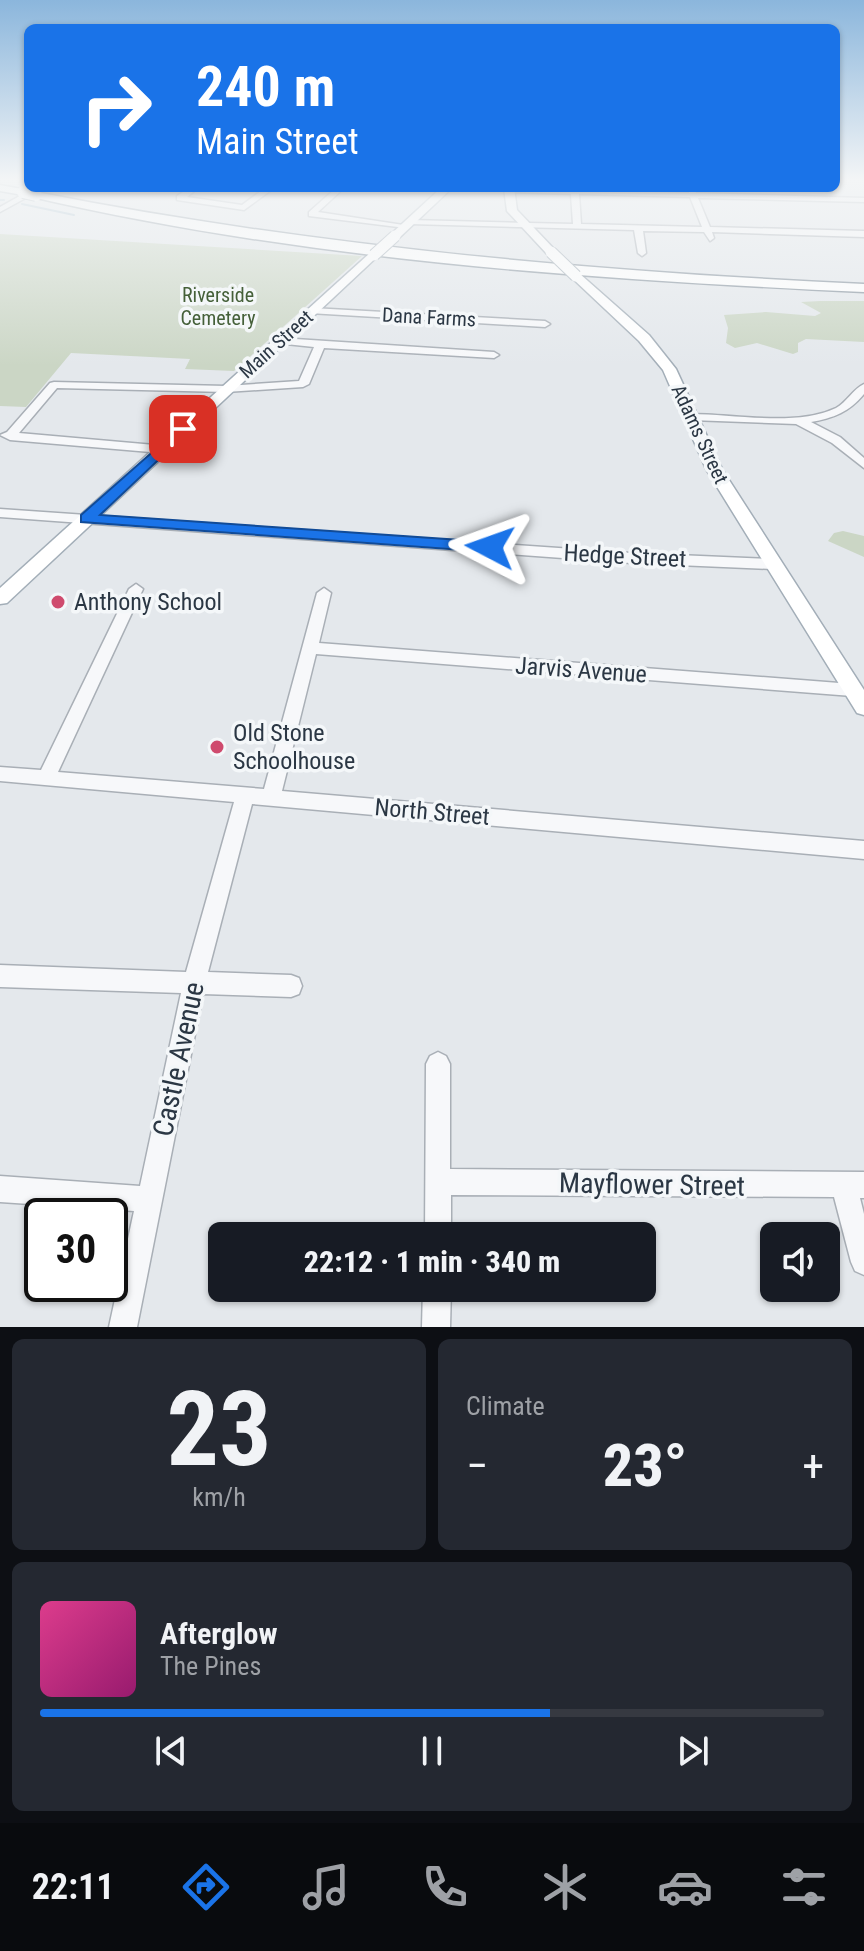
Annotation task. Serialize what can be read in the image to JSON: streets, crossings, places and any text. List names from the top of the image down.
{
  "streets": {
    "main road": ["Main Street", "Adams Street"],
    "street": [
      "Dana Farms",
      "Hedge Street",
      "Jarvis Avenue",
      "North Street",
      "Castle Avenue",
      "Mayflower Street"
    ]
  },
  "crossings": [
    ["Dana Farms", "Main Street"],
    ["Main Street", "Hedge Street"],
    ["Adams Street", "Hedge Street"],
    ["Adams Street", "Jarvis Avenue"],
    ["North Street", "Castle Avenue"]
  ],
  "parks": ["Riverside Cemetery"],
  "places": ["Anthony School", "Old Stone Schoolhouse"],
  "page": {
    "turn": ["240 m", "Main Street"],
    "limit": "30",
    "trip": "22:12 · 1 min · 340 m",
    "tile": [
      ["23", "km/h"],
      "Climate"
    ],
    "heat": ["−", "23°", "+"],
    "song": ["Afterglow", "The Pines"],
    "tabs": "22:11"
  }
}
